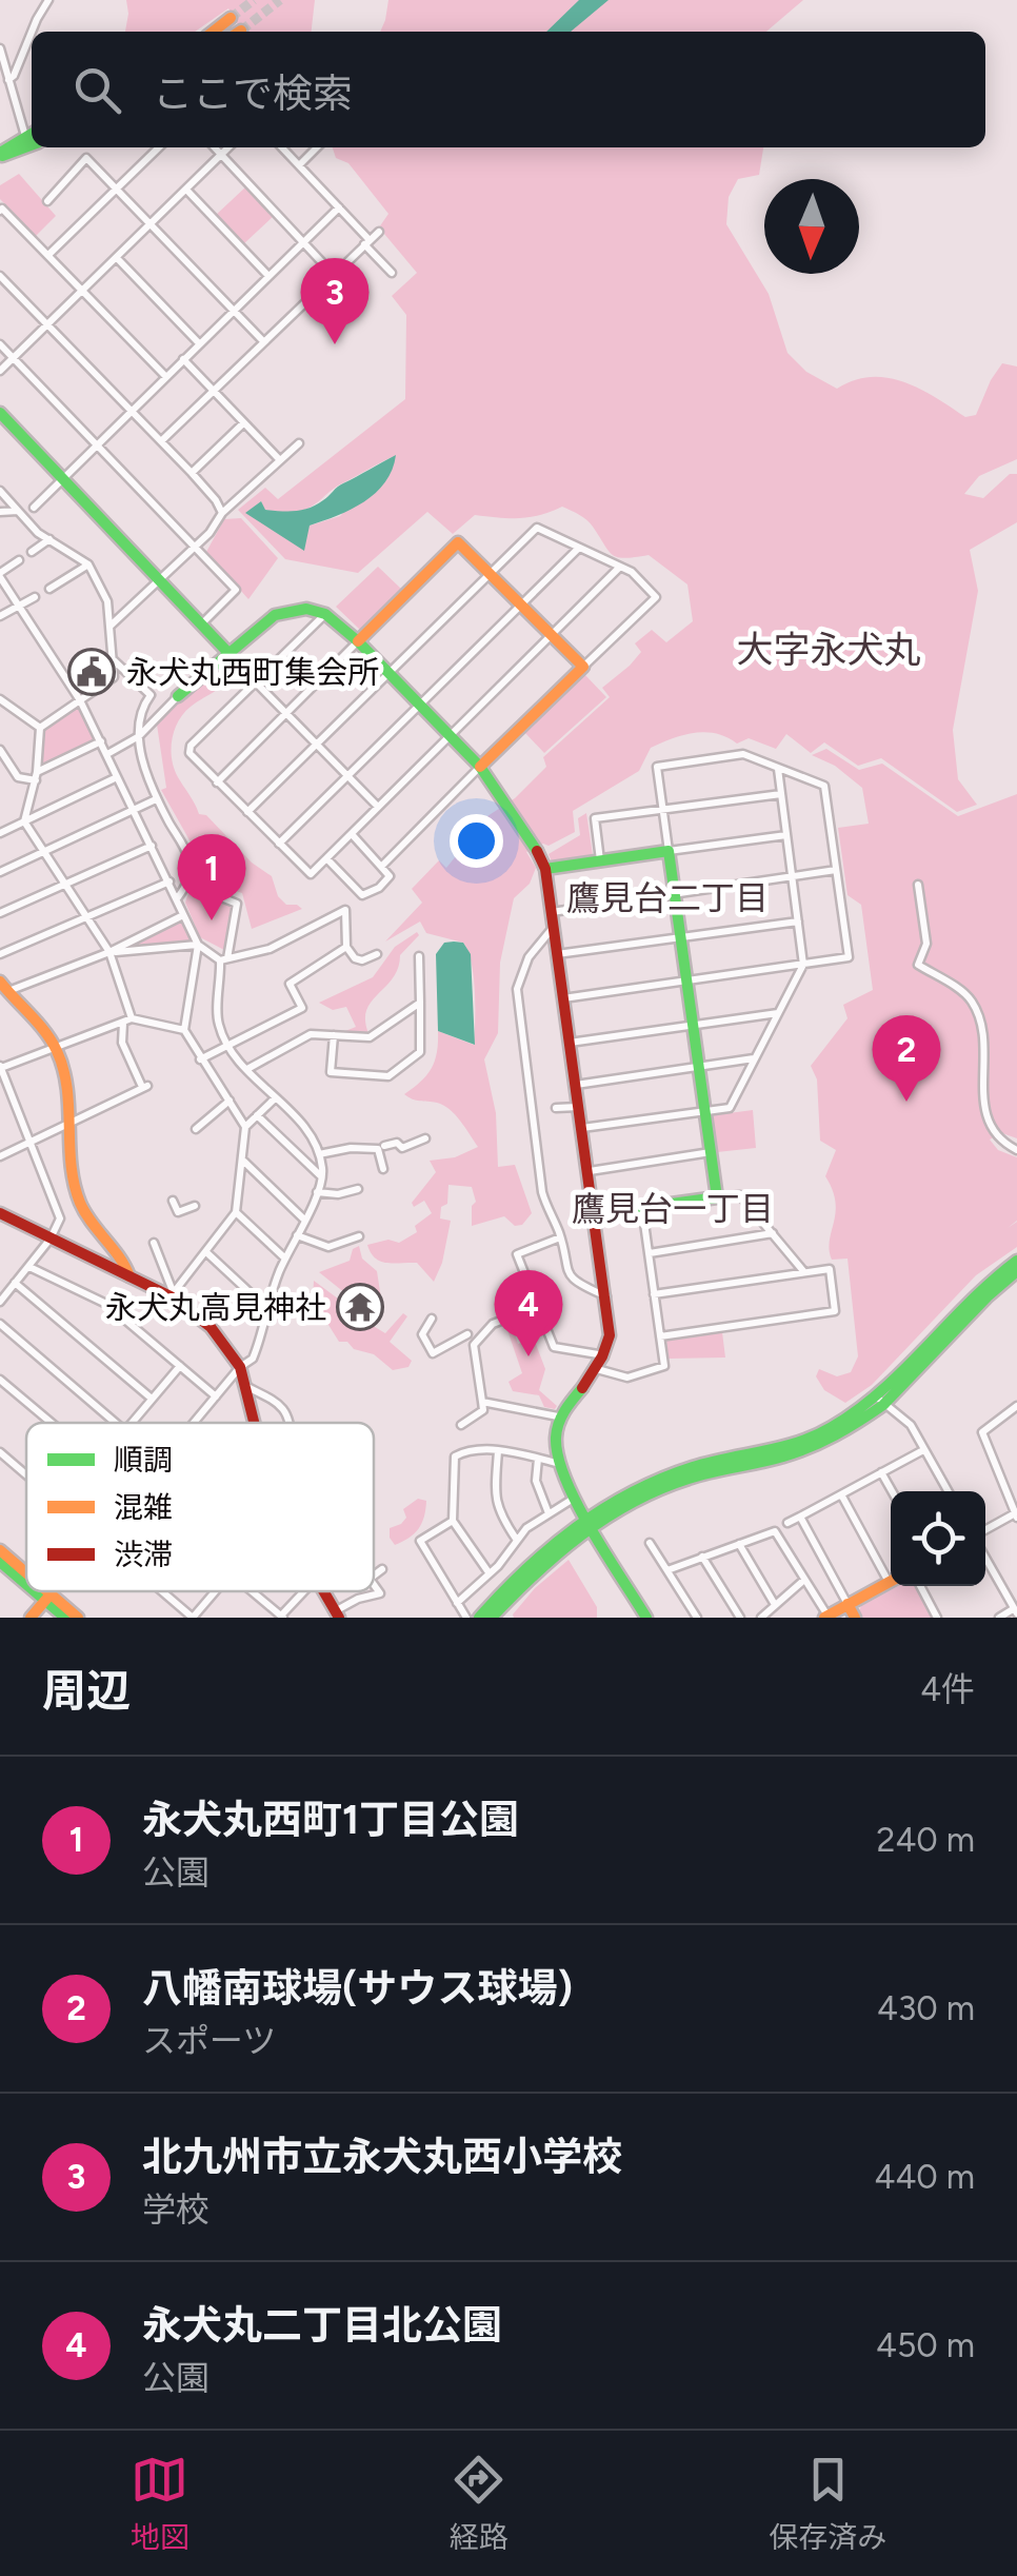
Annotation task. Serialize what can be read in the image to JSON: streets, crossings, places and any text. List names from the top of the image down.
{
  "districts": ["大字永犬丸", "鷹見台二丁目", "鷹見台一丁目"],
  "places": {
    "public building": ["永犬丸西町集会所"],
    "temple": ["永犬丸高見神社"]
  },
  "legend": ["順調", "混雑", "渋滞"],
  "north": "bottom",
  "page": {
    "search": "ここで検索",
    "pins": [
      "3",
      "1",
      "2",
      "4"
    ],
    "heading": ["周辺", "4件"],
    "list": [
      {
        "mark": "1",
        "name": "永犬丸西町1丁目公園",
        "note": "公園",
        "value": "240 m"
      },
      {
        "mark": "2",
        "name": "八幡南球場(サウス球場)",
        "note": "スポーツ",
        "value": "430 m"
      },
      {
        "mark": "3",
        "name": "北九州市立永犬丸西小学校",
        "note": "学校",
        "value": "440 m"
      },
      {
        "mark": "4",
        "name": "永犬丸二丁目北公園",
        "note": "公園",
        "value": "450 m"
      }
    ],
    "nav": ["地図", "経路", "保存済み"]
  }
}
